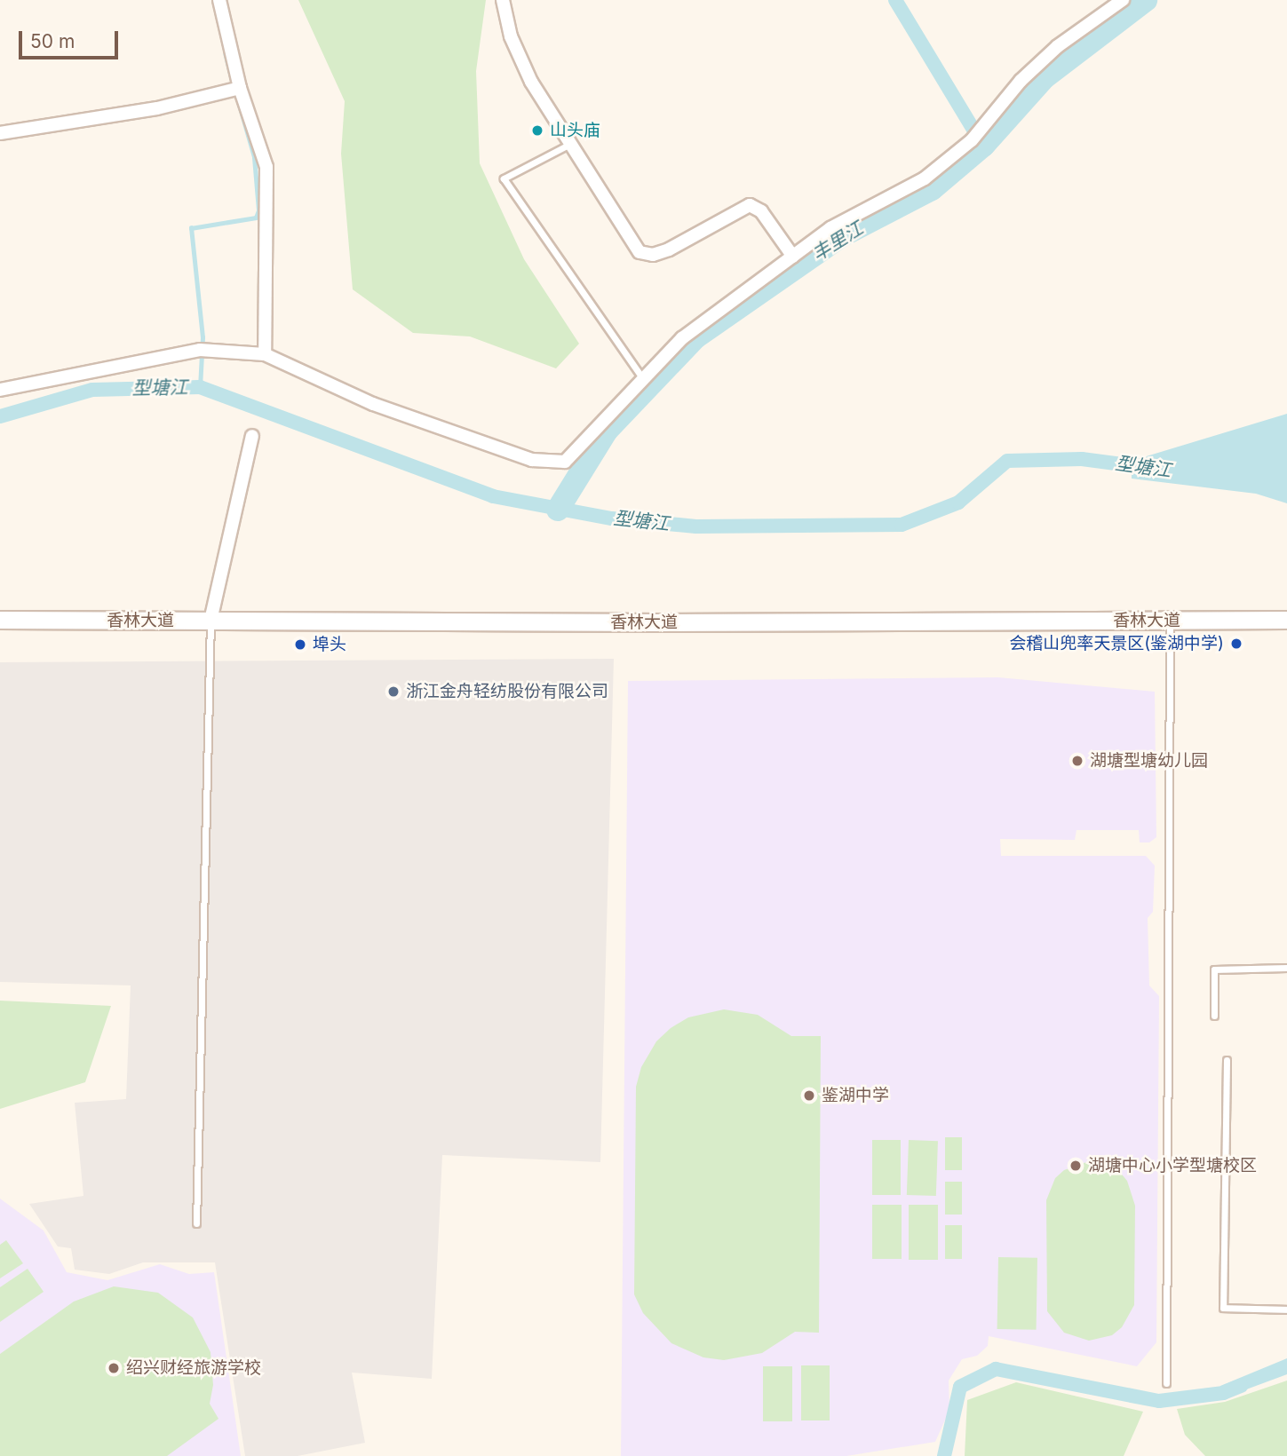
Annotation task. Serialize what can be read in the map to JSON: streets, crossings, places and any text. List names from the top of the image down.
{
  "streets": {
    "main road": ["香林大道"]
  },
  "water": ["丰里江", "型塘江"],
  "places": [
    "山头庙",
    "会稽山兜率天景区(鉴湖中学)",
    "埠头",
    "浙江金舟轻纺股份有限公司",
    "湖塘型塘幼儿园",
    "鉴湖中学",
    "湖塘中心小学型塘校区",
    "绍兴财经旅游学校"
  ],
  "scale_bar": "50 m"
}
